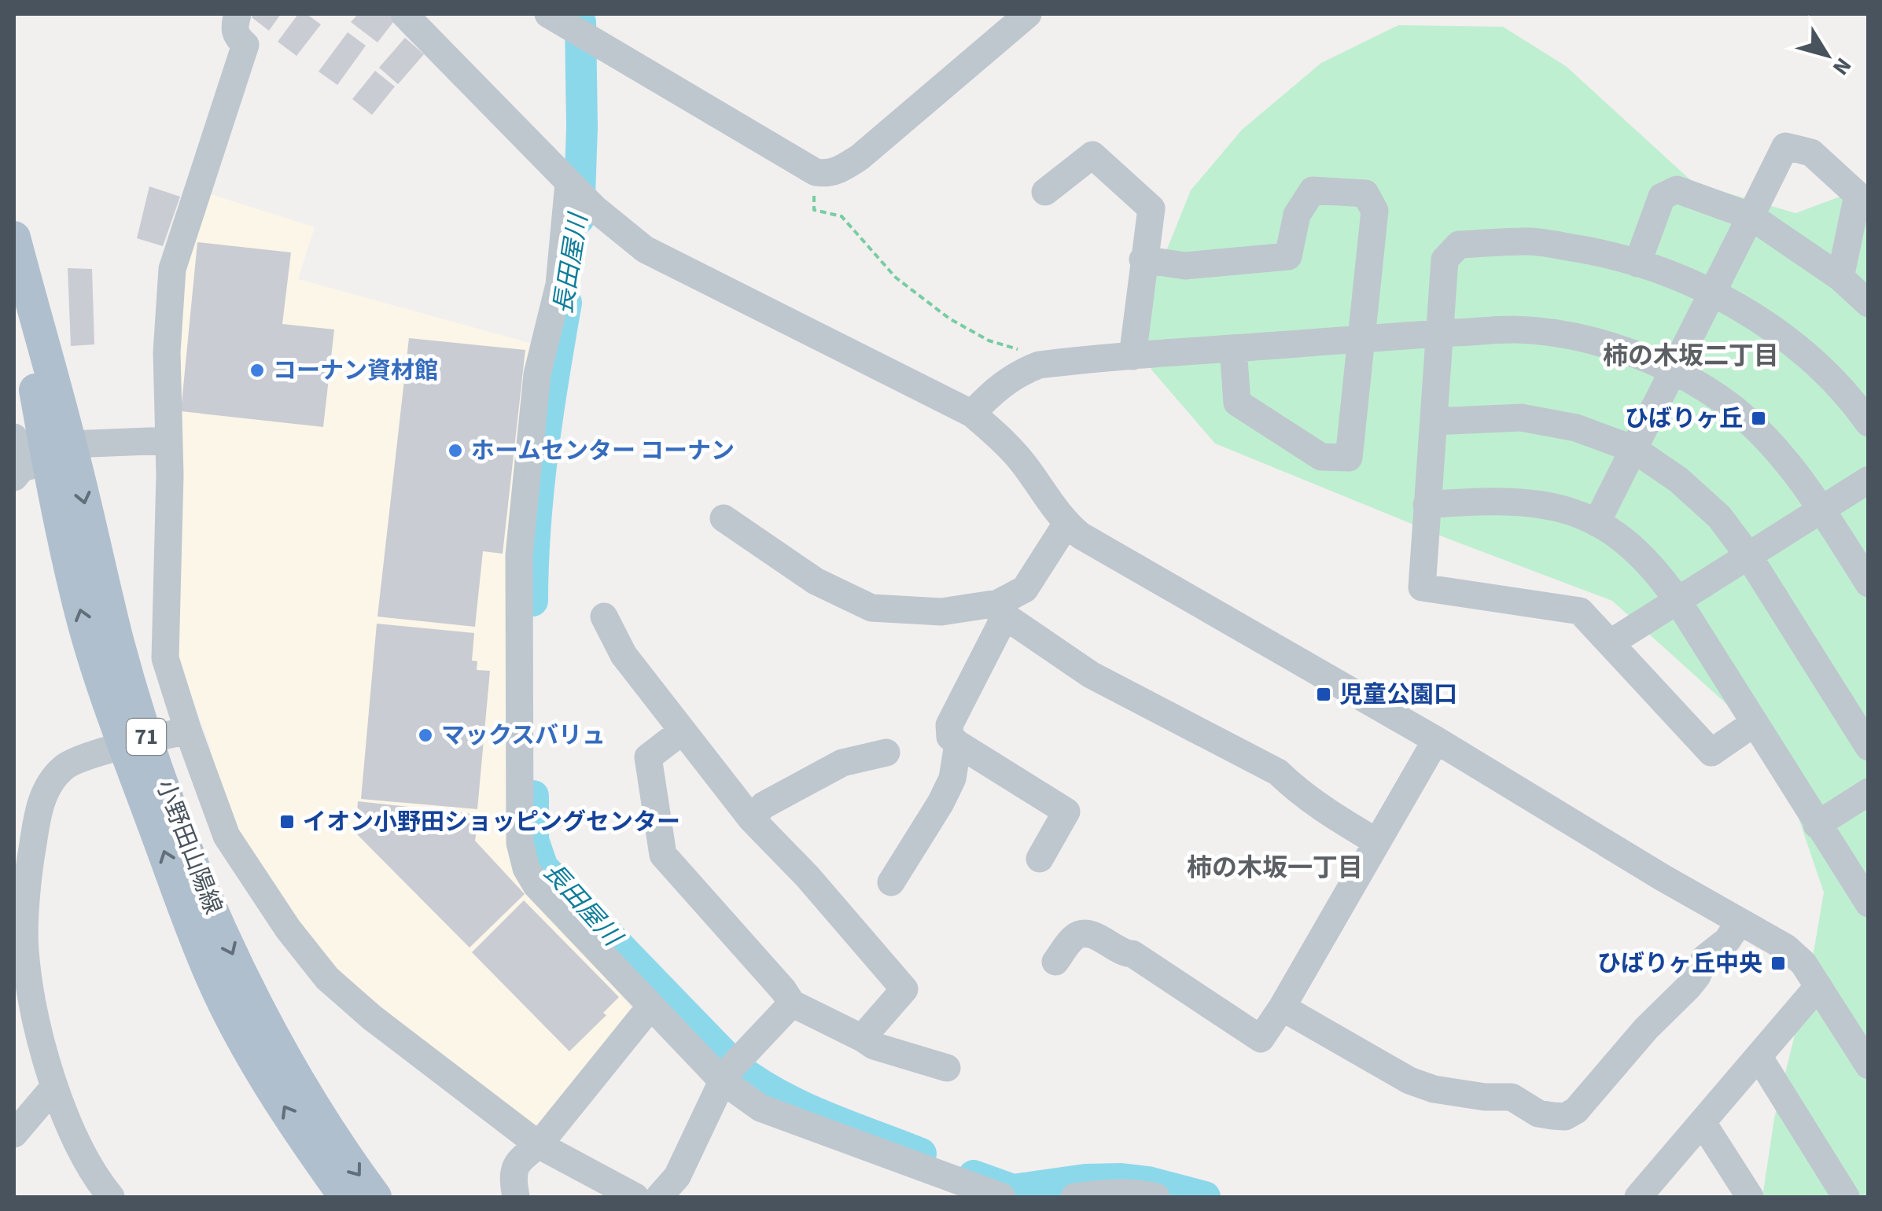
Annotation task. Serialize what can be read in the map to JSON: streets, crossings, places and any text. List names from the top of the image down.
{
  "streets": {
    "main road": ["71", "小野田山陽線"]
  },
  "districts": ["柿の木坂二丁目", "柿の木坂一丁目"],
  "water": ["長田屋川"],
  "places": {
    "other": ["コーナン資材館", "ホームセンター コーナン", "マックスバリュ"],
    "transit": [
      "ひばりヶ丘",
      "児童公園口",
      "イオン小野田ショッピングセンター",
      "ひばりヶ丘中央"
    ]
  },
  "north": "bottom right"
}
